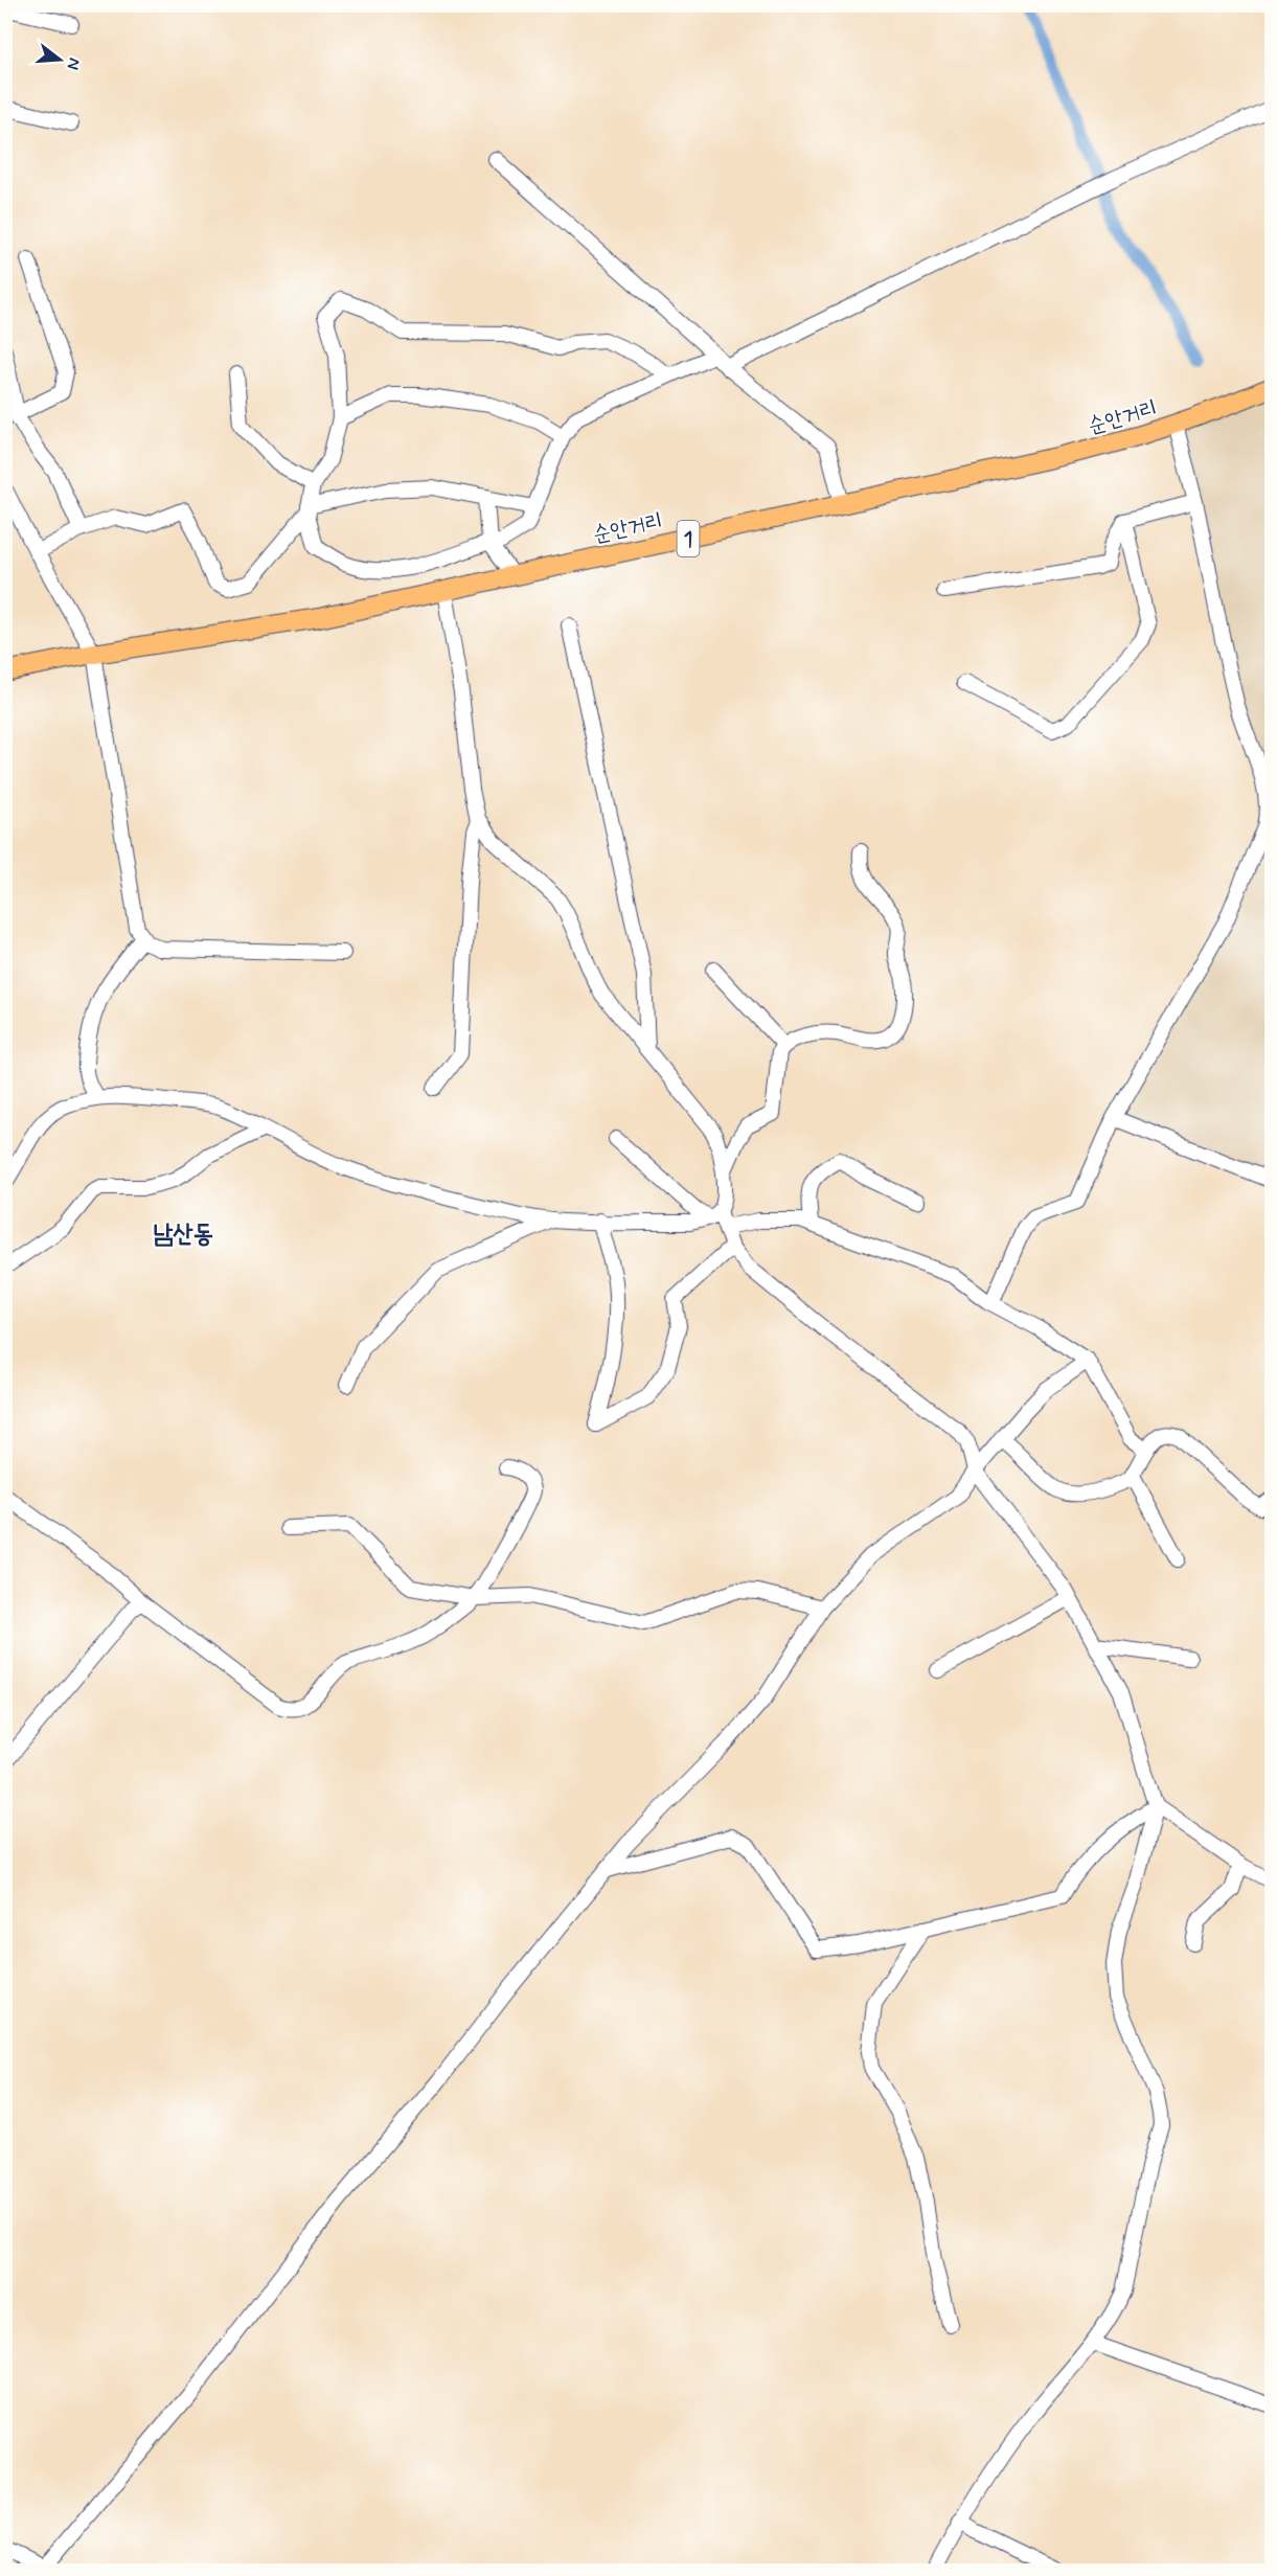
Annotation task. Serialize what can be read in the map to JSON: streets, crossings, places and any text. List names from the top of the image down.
{
  "streets": {
    "main road": ["순안거리", "1"]
  },
  "districts": ["남산동"],
  "north": "right"
}
